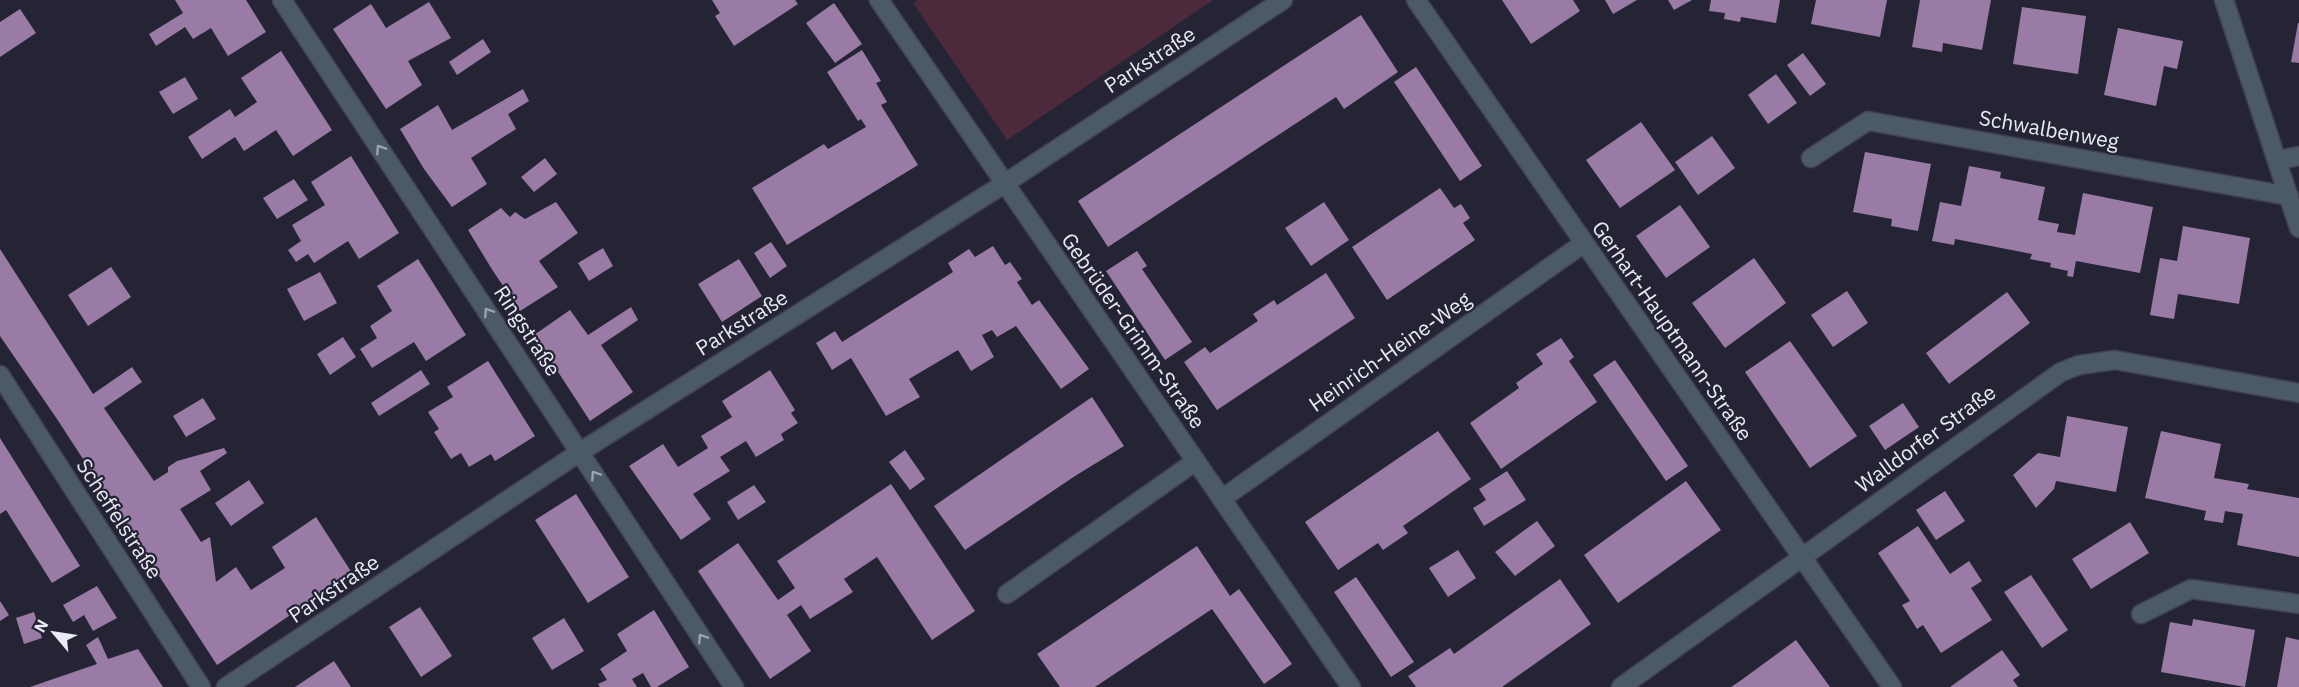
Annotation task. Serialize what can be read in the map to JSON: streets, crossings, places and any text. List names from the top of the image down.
{
  "streets": {
    "street": [
      "Parkstraße",
      "Schwalbenweg",
      "Ringstraße",
      "Gebrüder-Grimm-Straße",
      "Gerhart-Hauptmann-Straße",
      "Heinrich-Heine-Weg",
      "Walldorfer Straße",
      "Scheffelstraße"
    ]
  },
  "crossings": [
    ["Parkstraße", "Ringstraße"],
    ["Parkstraße", "Gebrüder-Grimm-Straße"],
    ["Gebrüder-Grimm-Straße", "Heinrich-Heine-Weg"],
    ["Gerhart-Hauptmann-Straße", "Heinrich-Heine-Weg"],
    ["Gerhart-Hauptmann-Straße", "Walldorfer Straße"]
  ],
  "one_way": ["Ringstraße"],
  "north": "top left"
}
